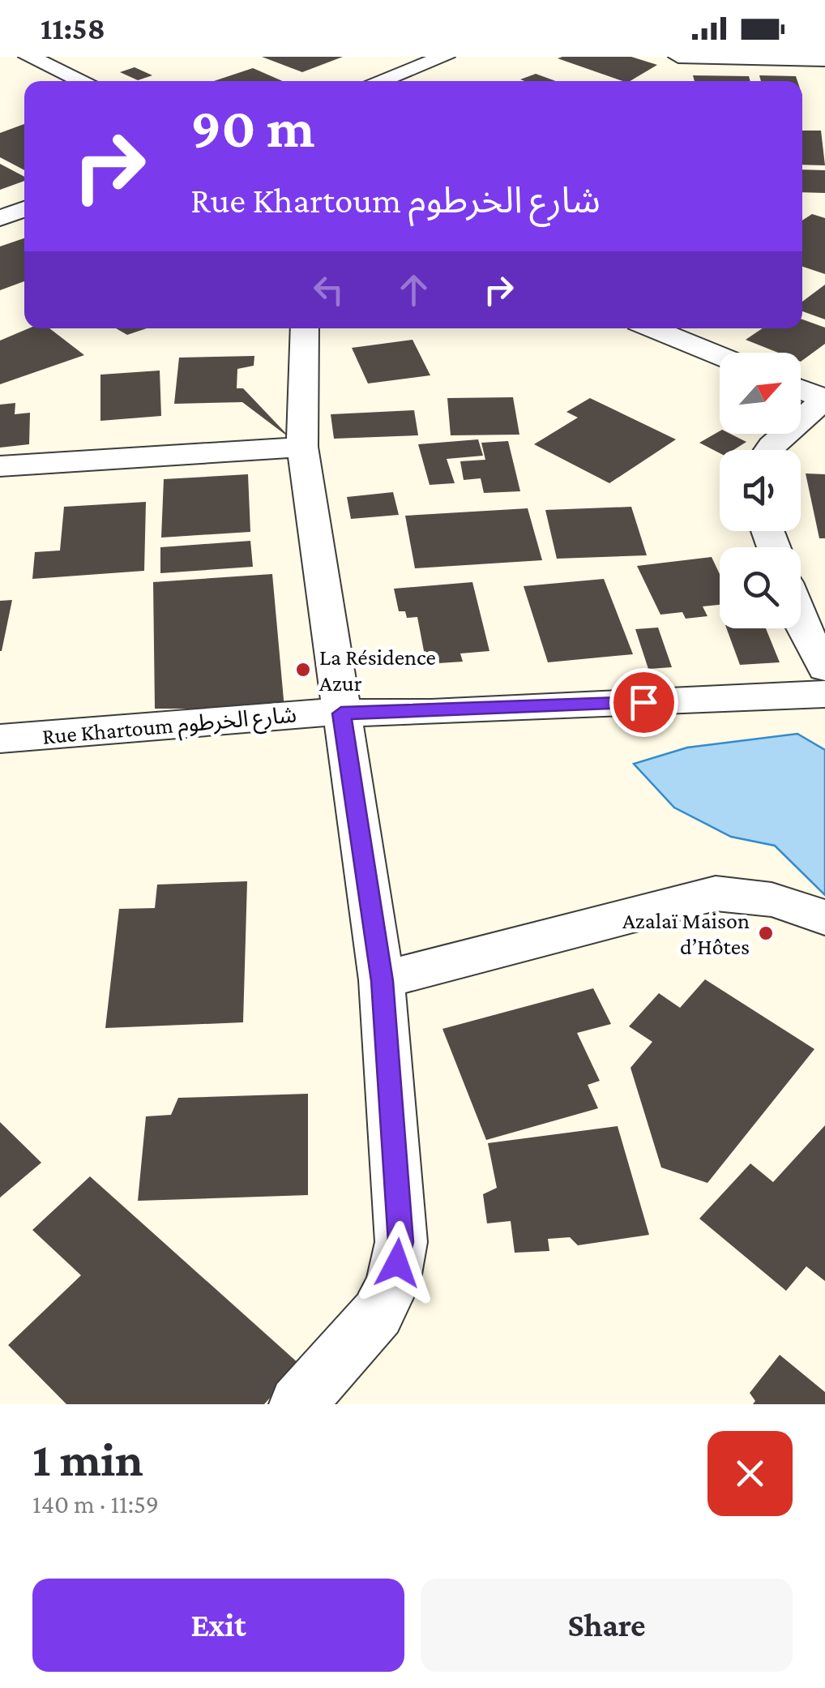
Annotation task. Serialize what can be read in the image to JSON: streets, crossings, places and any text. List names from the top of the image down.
{
  "streets": {
    "street": ["Rue Khartoum شارع الخرطوم"]
  },
  "places": ["La Résidence Azur", "Azalaï Maison d’Hôtes"],
  "north": "top right",
  "page": {
    "status": "11:58",
    "turn": ["90 m", "Rue Khartoum شارع الخرطوم"],
    "heading": ["1 min", "140 m · 11:59"],
    "buttons": ["Exit", "Share"]
  }
}
